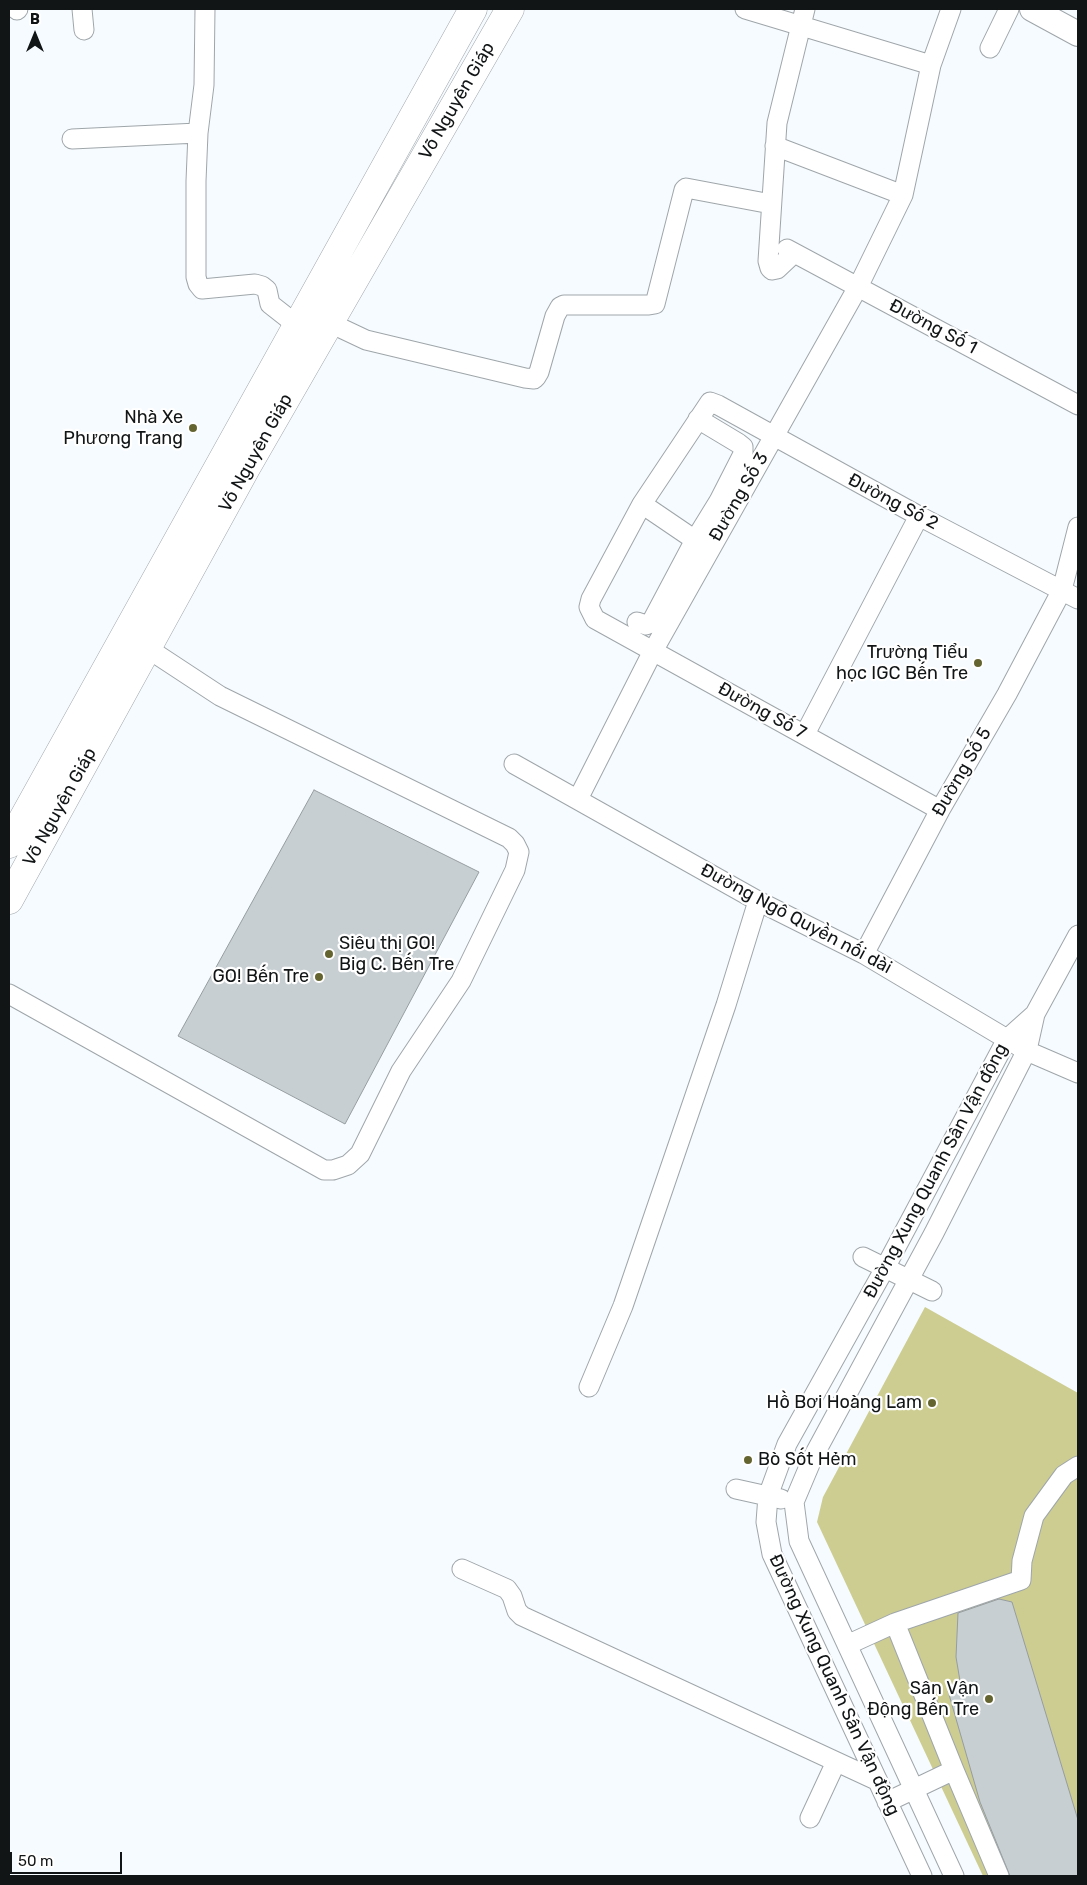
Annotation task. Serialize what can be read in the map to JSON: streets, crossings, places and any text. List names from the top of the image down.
{
  "streets": {
    "highway": ["Võ Nguyên Giáp"],
    "street": [
      "Đường Số 1",
      "Đường Số 3",
      "Đường Số 2",
      "Đường Số 7",
      "Đường Số 5",
      "Đường Ngô Quyền nối dài",
      "Đường Xung Quanh Sân Vận động"
    ]
  },
  "crossings": [
    ["Đường Số 1", "Đường Số 3"],
    ["Đường Số 3", "Đường Số 2"],
    ["Đường Số 3", "Đường Số 7"],
    ["Đường Số 3", "Đường Ngô Quyền nối dài"],
    ["Đường Số 2", "Đường Số 5"],
    ["Đường Số 7", "Đường Số 5"],
    ["Đường Số 5", "Đường Ngô Quyền nối dài"],
    ["Đường Ngô Quyền nối dài", "Đường Xung Quanh Sân Vận động"]
  ],
  "places": [
    "Nhà Xe Phương Trang",
    "Trường Tiểu học IGC Bến Tre",
    "Siêu thị GO! Big C. Bến Tre",
    "GO! Bến Tre",
    "Hồ Bơi Hoàng Lam",
    "Bò Sốt Hẻm",
    "Sân Vận Động Bến Tre"
  ],
  "scale_bar": "50 m",
  "north": "top"
}
